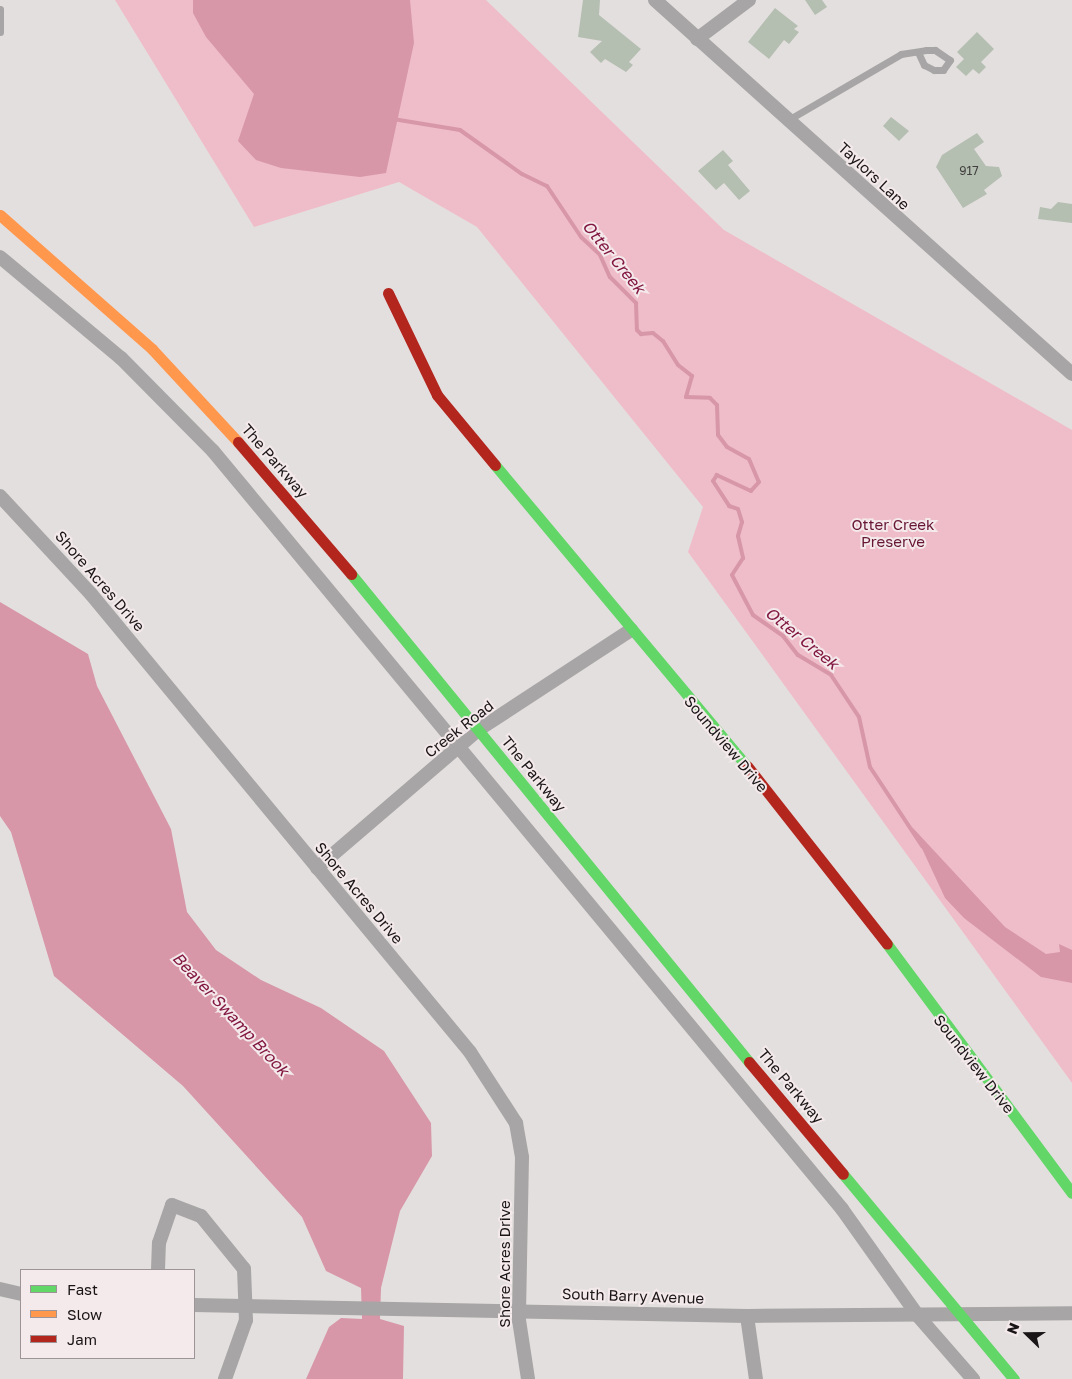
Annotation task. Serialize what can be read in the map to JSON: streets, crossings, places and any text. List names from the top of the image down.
{
  "streets": {
    "street": [
      "Taylors Lane",
      "The Parkway",
      "Shore Acres Drive",
      "Creek Road",
      "Soundview Drive",
      "South Barry Avenue"
    ]
  },
  "crossings": [
    ["The Parkway", "Creek Road"],
    ["The Parkway", "South Barry Avenue"],
    ["Shore Acres Drive", "Creek Road"],
    ["Shore Acres Drive", "South Barry Avenue"],
    ["Creek Road", "Soundview Drive"]
  ],
  "water": ["Otter Creek", "Beaver Swamp Brook"],
  "parks": ["Otter Creek Preserve"],
  "house_numbers": ["917"],
  "legend": ["Fast", "Slow", "Jam"],
  "north": "left"
}
